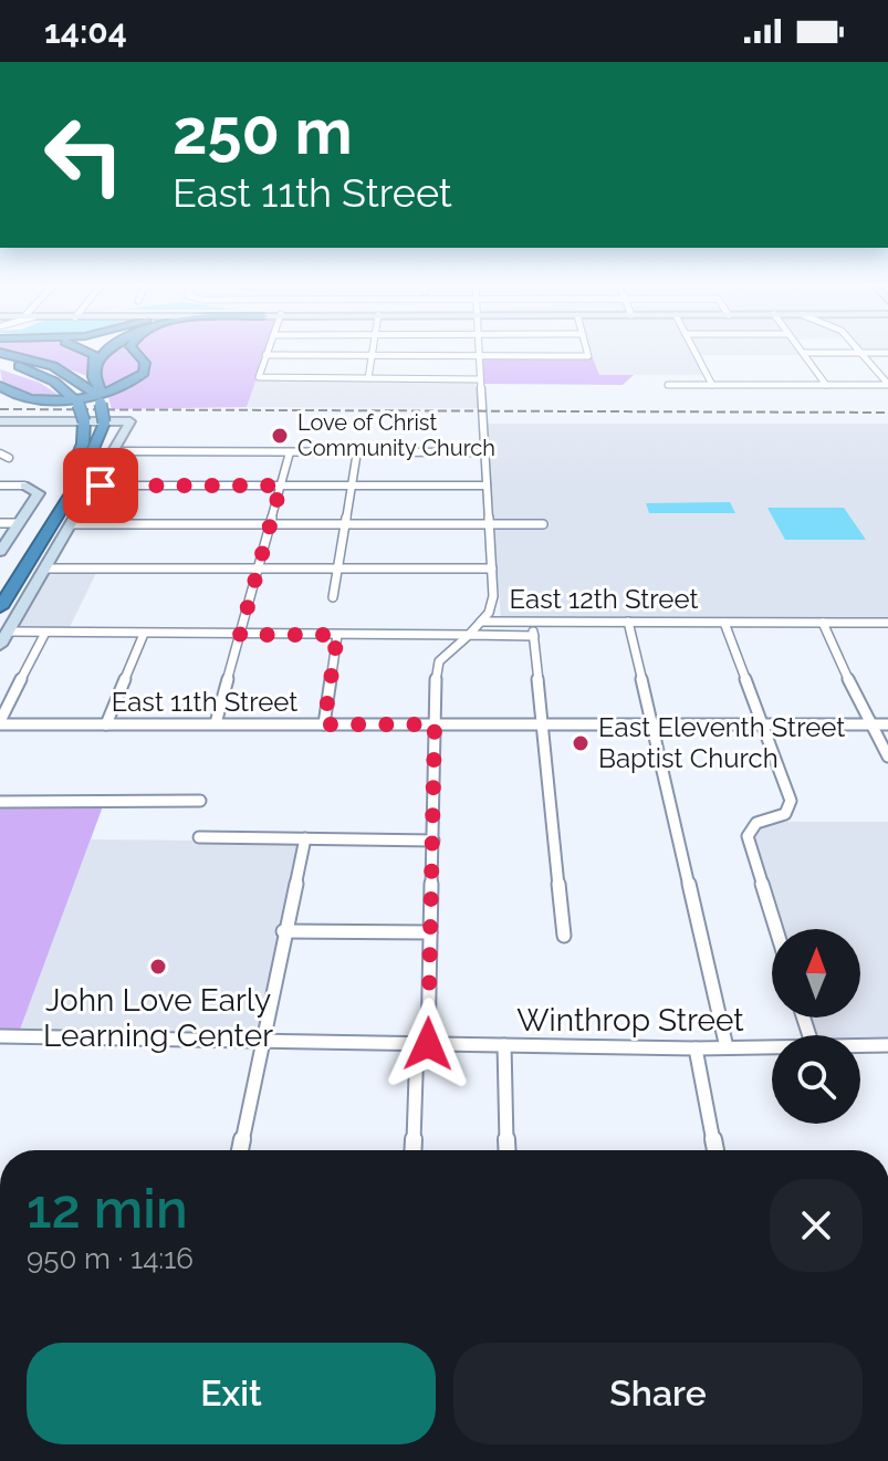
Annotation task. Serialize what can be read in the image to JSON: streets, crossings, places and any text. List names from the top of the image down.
{
  "streets": {
    "street": ["East 12th Street", "East 11th Street", "Winthrop Street"]
  },
  "crossings": [
    ["East 12th Street", "East 11th Street"],
    ["East 12th Street", "Winthrop Street"]
  ],
  "places": ["Love of Christ Community Church", "East Eleventh Street Baptist Church", "John Love Early Learning Center"],
  "north": "top",
  "page": {
    "status": "14:04",
    "turn": ["250 m", "East 11th Street"],
    "heading": ["12 min", "950 m · 14:16"],
    "buttons": ["Exit", "Share"]
  }
}
